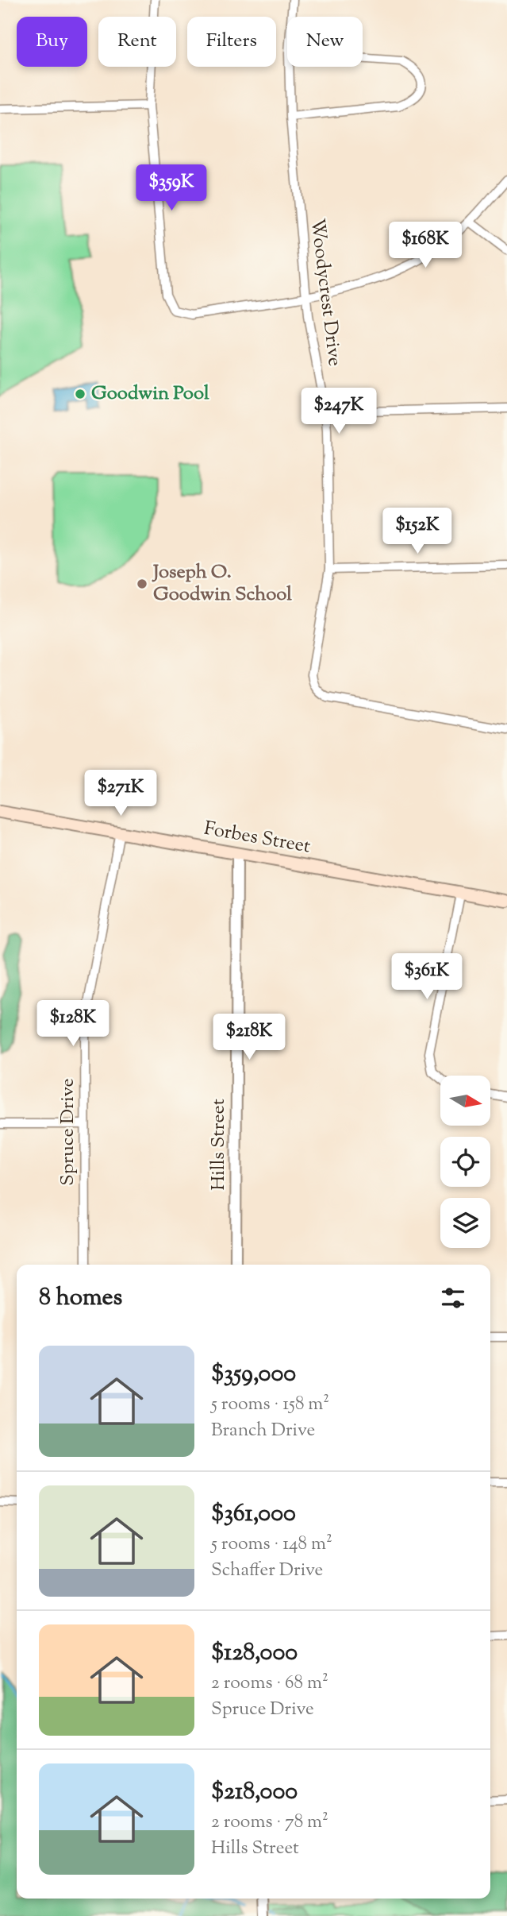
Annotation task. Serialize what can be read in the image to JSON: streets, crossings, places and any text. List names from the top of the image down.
{
  "streets": {
    "main road": ["Forbes Street"],
    "street": ["Woodycrest Drive", "Spruce Drive", "Hills Street"]
  },
  "crossings": [
    ["Forbes Street", "Spruce Drive"],
    ["Forbes Street", "Hills Street"]
  ],
  "places": ["Goodwin Pool", "Joseph O. Goodwin School"],
  "north": "right",
  "page": {
    "chip": [
      "Buy",
      "Rent",
      "Filters",
      "New"
    ],
    "price": [
      "$359K",
      "$168K",
      "$247K",
      "$152K",
      "$271K",
      "$361K",
      "$128K",
      "$218K"
    ],
    "heading": "8 homes",
    "list": [
      {
        "name": "$359,000",
        "note": "5 rooms · 158 m² · Branch Drive"
      },
      {
        "name": "$361,000",
        "note": "5 rooms · 148 m² · Schaffer Drive"
      },
      {
        "name": "$128,000",
        "note": "2 rooms · 68 m² · Spruce Drive"
      },
      {
        "name": "$218,000",
        "note": "2 rooms · 78 m² · Hills Street"
      }
    ]
  }
}
